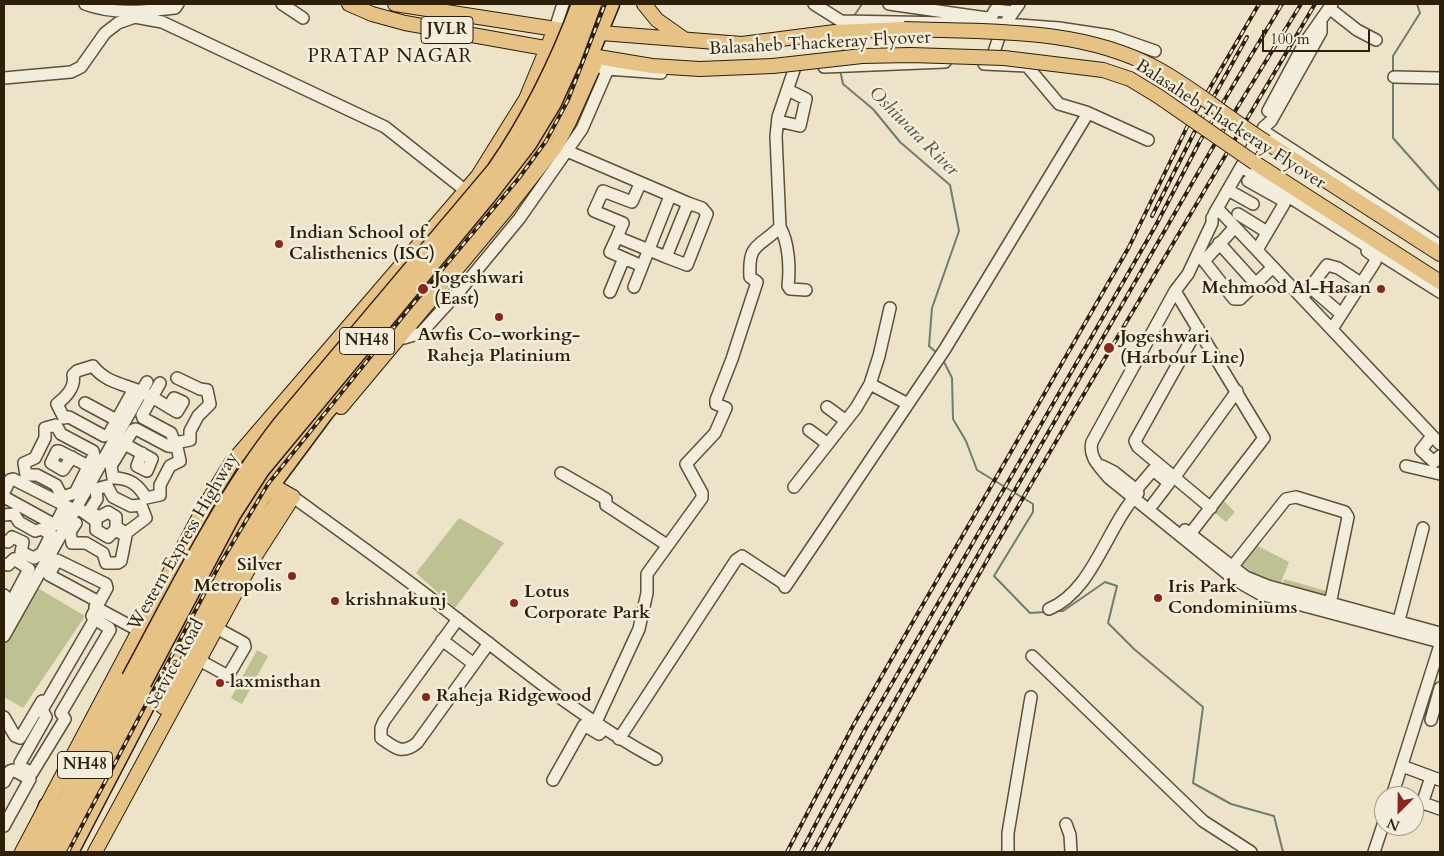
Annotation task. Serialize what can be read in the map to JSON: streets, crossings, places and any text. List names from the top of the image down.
{
  "streets": {
    "highway": ["NH48", "Western Express Highway"],
    "main road": ["JVLR", "Balasaheb Thackeray Flyover", "Service Road"]
  },
  "crossings": [
    ["JVLR", "Balasaheb Thackeray Flyover"]
  ],
  "districts": ["PRATAP NAGAR"],
  "water": ["Oshiwara River"],
  "places": [
    "Indian School of Calisthenics (ISC)",
    "Jogeshwari (East)",
    "Mehmood Al-Hasan",
    "Awfis Co-working- Raheja Platinium",
    "Jogeshwari (Harbour Line)",
    "Silver Metropolis",
    "Iris Park Condominiums",
    "krishnakunj",
    "Lotus Corporate Park",
    "laxmisthan",
    "Raheja Ridgewood"
  ],
  "scale_bar": "100 m",
  "north": "bottom left"
}
